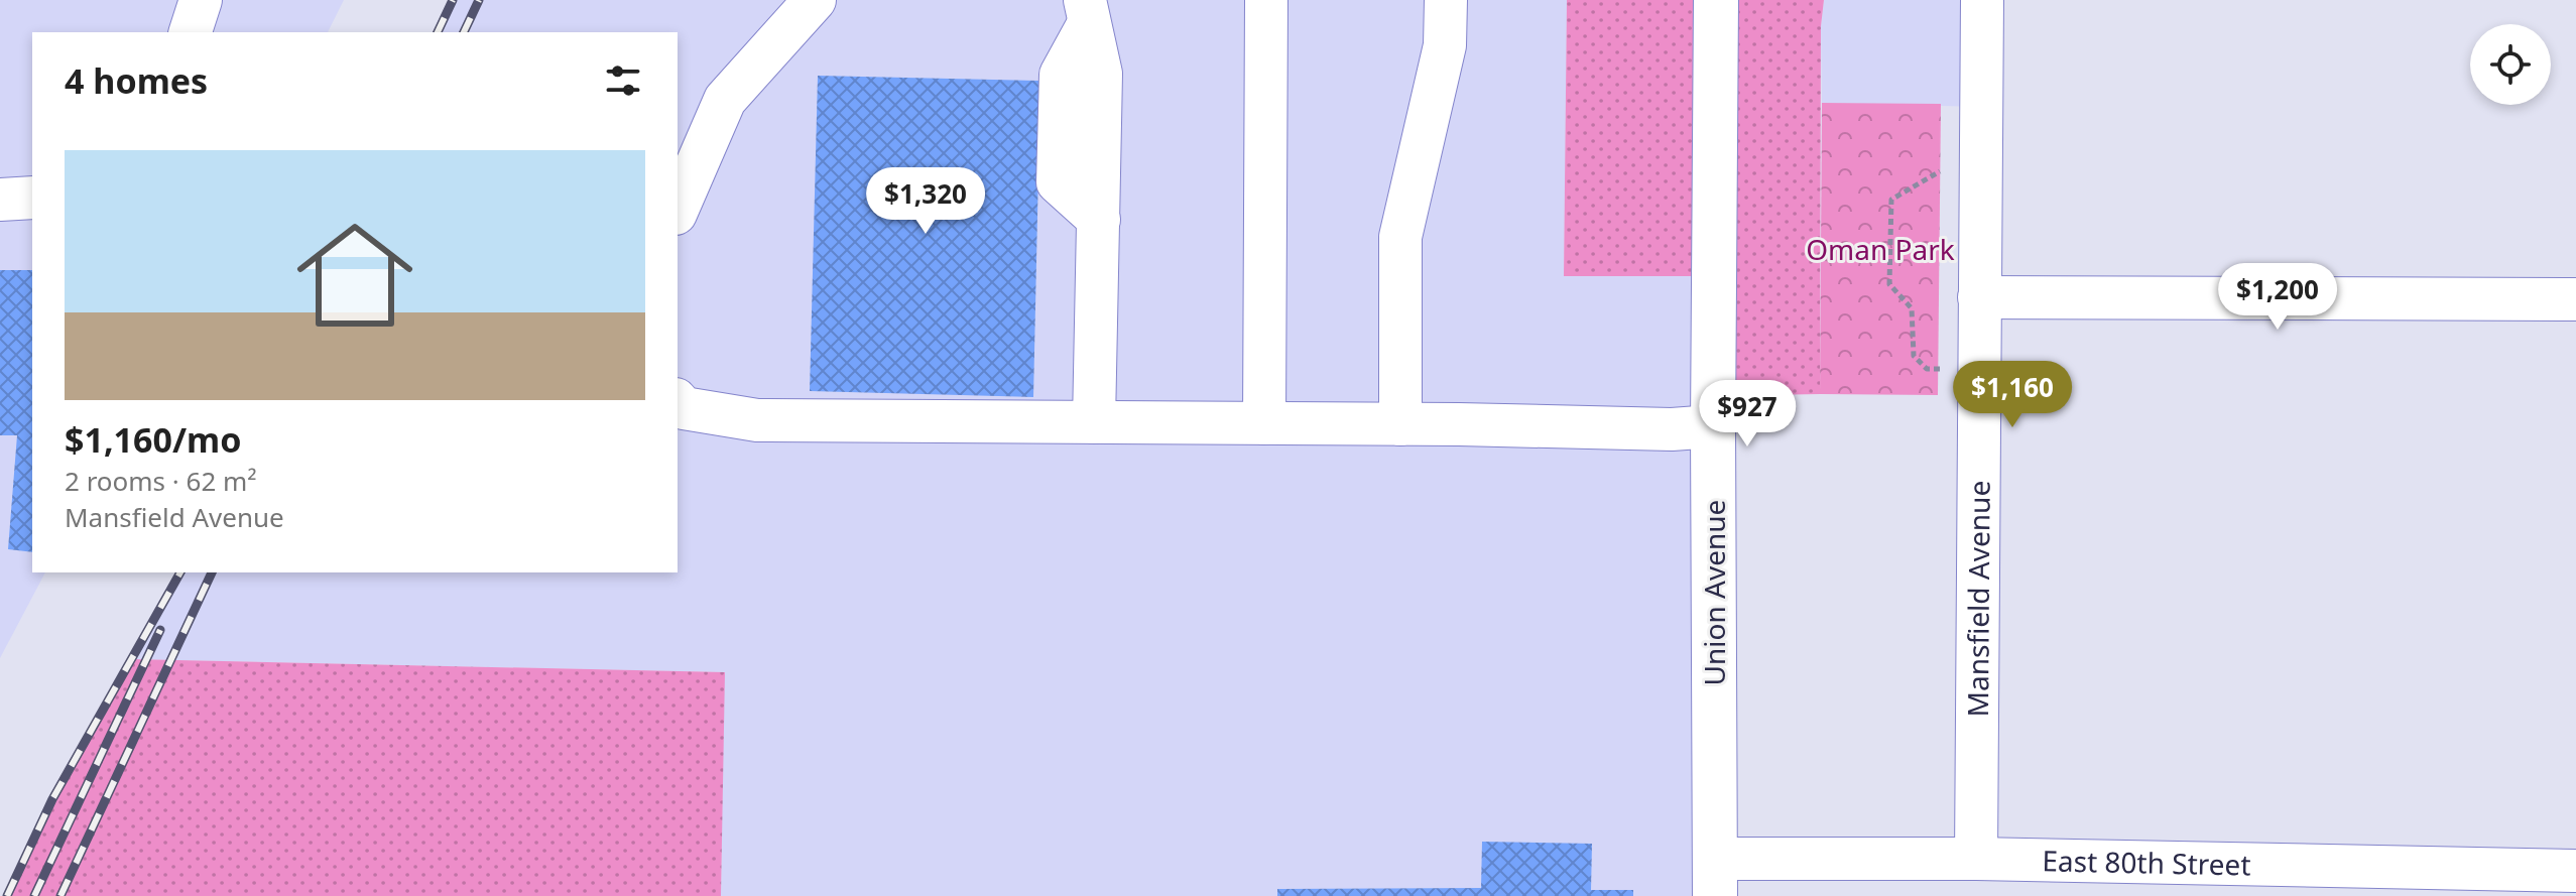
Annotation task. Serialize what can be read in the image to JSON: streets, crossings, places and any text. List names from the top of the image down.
{
  "streets": {
    "main road": ["Union Avenue"],
    "street": ["Mansfield Avenue", "East 80th Street"]
  },
  "crossings": [
    ["Union Avenue", "East 80th Street"],
    ["Mansfield Avenue", "East 80th Street"]
  ],
  "parks": ["Oman Park"],
  "page": {
    "heading": "4 homes",
    "list": [
      {
        "name": "$1,160/mo",
        "note": "2 rooms · 62 m² · Mansfield Avenue"
      }
    ],
    "price": [
      "$1,320",
      "$1,200",
      "$1,160",
      "$927"
    ]
  }
}
